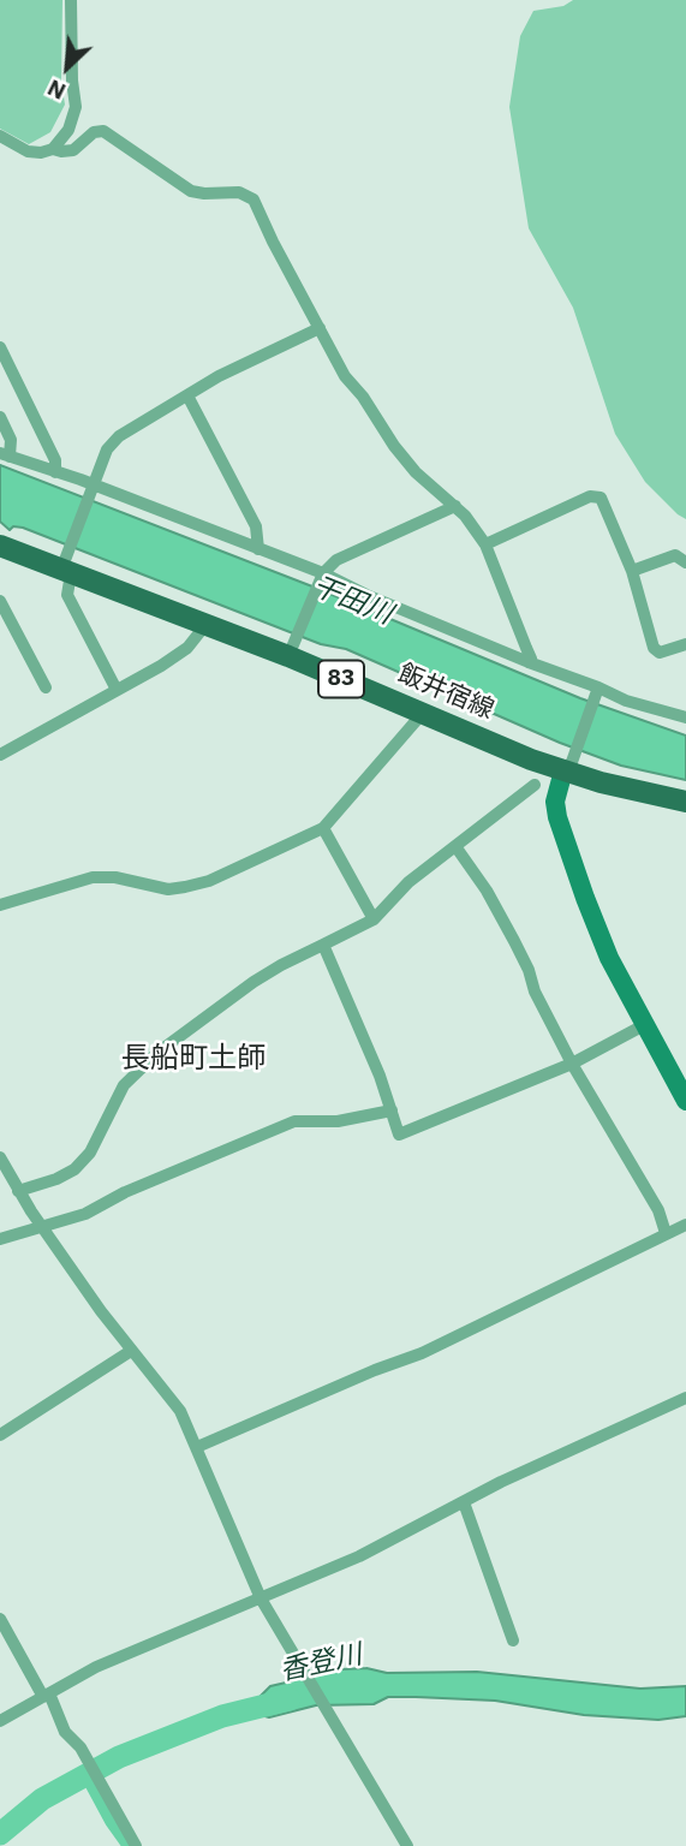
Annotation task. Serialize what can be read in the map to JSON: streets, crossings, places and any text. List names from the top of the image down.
{
  "streets": {
    "main road": ["83", "飯井宿線"]
  },
  "districts": ["長船町土師"],
  "water": ["干田川", "香登川"],
  "north": "bottom left"
}
